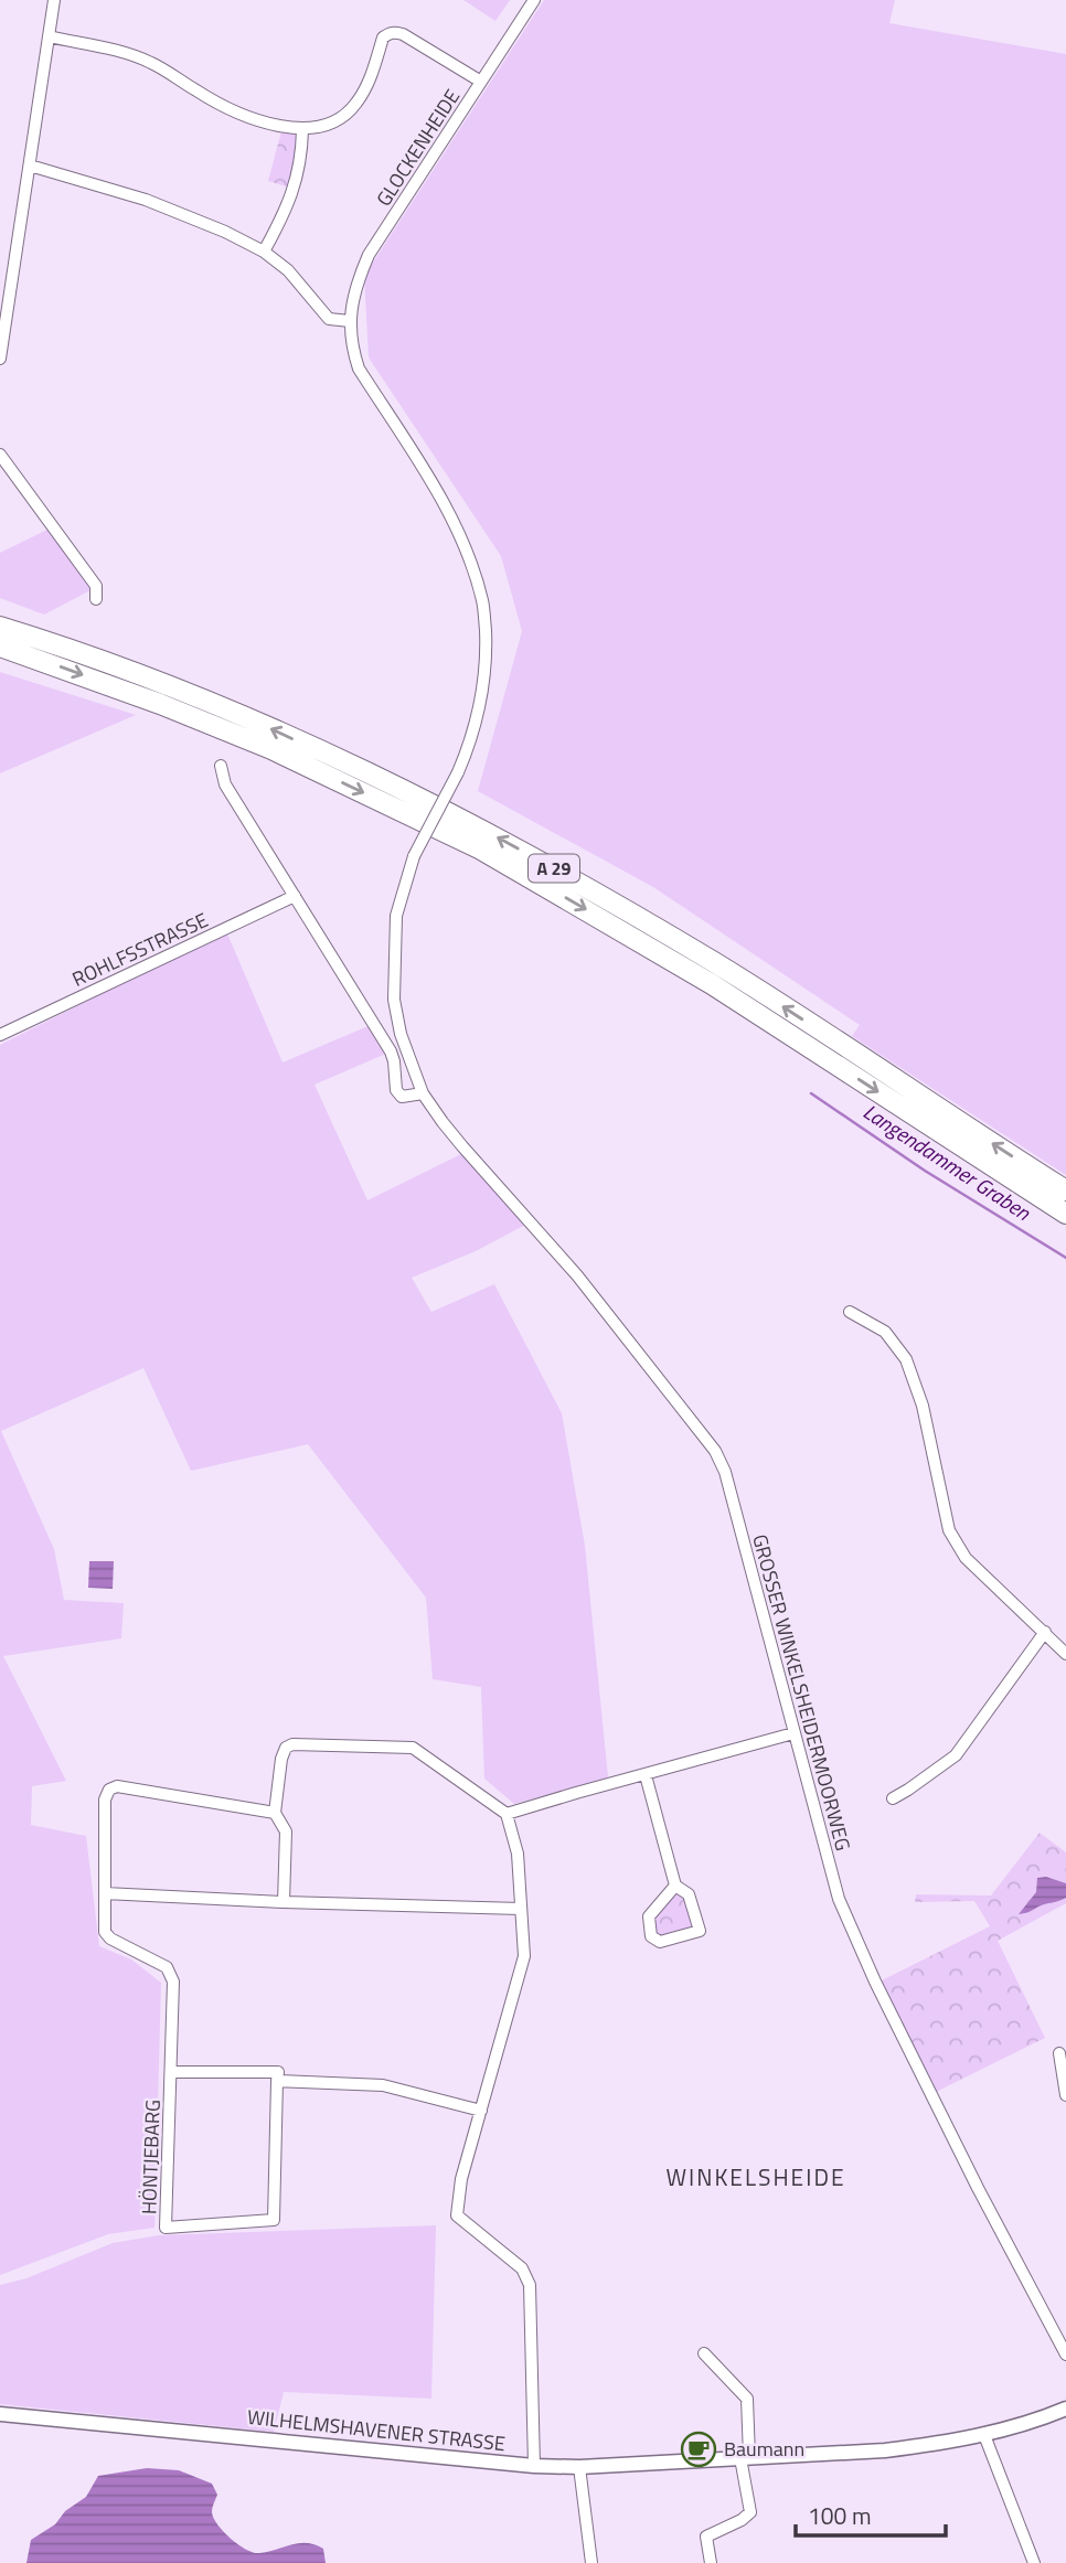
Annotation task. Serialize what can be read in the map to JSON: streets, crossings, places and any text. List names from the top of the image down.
{
  "streets": {
    "highway": ["A 29"],
    "street": [
      "GLOCKENHEIDE",
      "ROHLFSSTRASSE",
      "GROSSER WINKELSHEIDERMOORWEG",
      "HÖNTJEBARG",
      "WILHELMSHAVENER STRASSE"
    ]
  },
  "crossings": [
    ["GLOCKENHEIDE", "GROSSER WINKELSHEIDERMOORWEG"]
  ],
  "districts": ["WINKELSHEIDE"],
  "water": ["Langendammer Graben"],
  "places": {
    "cafe": ["Baumann"]
  },
  "scale_bar": "100 m"
}
